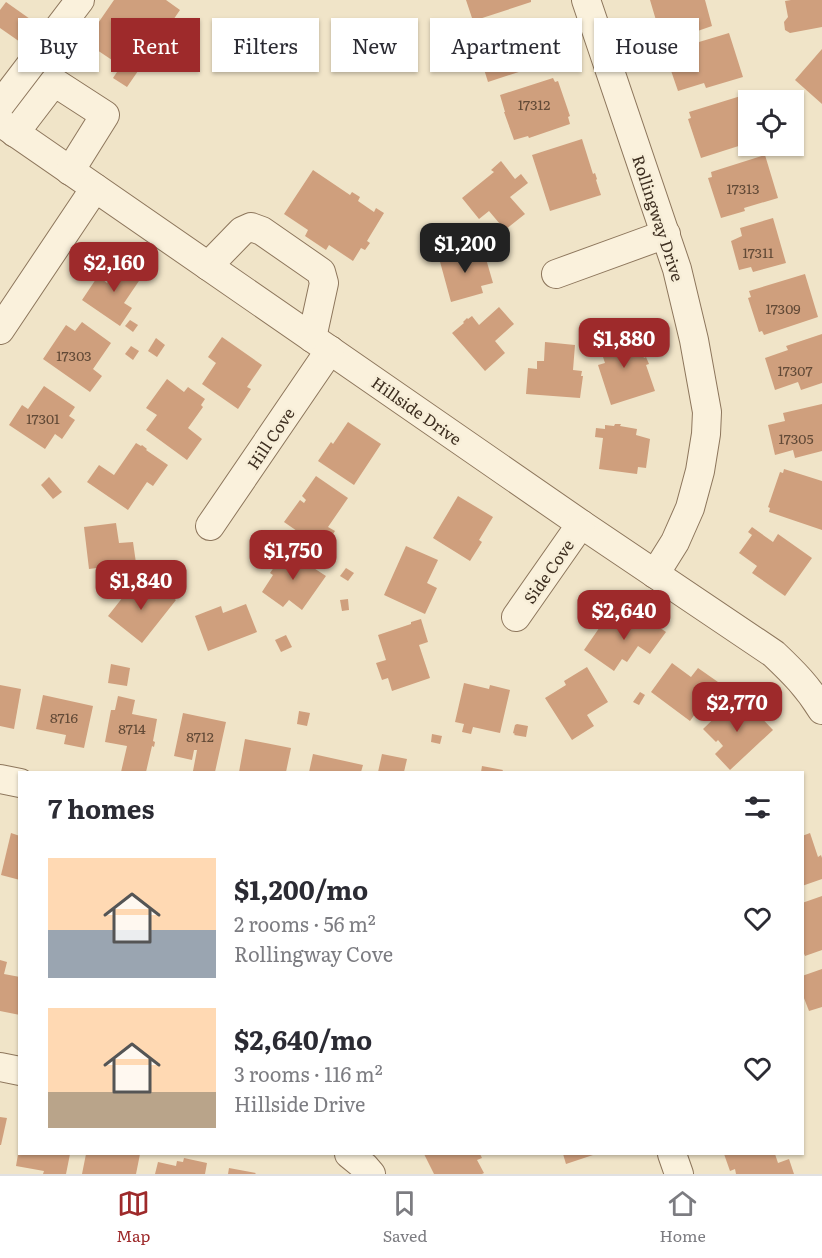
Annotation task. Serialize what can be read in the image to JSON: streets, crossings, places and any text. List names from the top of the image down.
{
  "streets": {
    "street": [
      "Rollingway Drive",
      "Hillside Drive",
      "Hill Cove",
      "Side Cove"
    ]
  },
  "crossings": [
    ["Rollingway Drive", "Hillside Drive"],
    ["Hillside Drive", "Hill Cove"],
    ["Hillside Drive", "Side Cove"]
  ],
  "house_numbers": [
    "17312",
    "17313",
    "17311",
    "17309",
    "17303",
    "17307",
    "17301",
    "17305",
    "8716",
    "8714",
    "8712"
  ],
  "page": {
    "chip": [
      "Buy",
      "Rent",
      "Filters",
      "New",
      "Apartment",
      "House"
    ],
    "price": [
      "$1,200",
      "$2,160",
      "$1,880",
      "$1,750",
      "$1,840",
      "$2,640",
      "$2,770"
    ],
    "heading": "7 homes",
    "list": [
      {
        "name": "$1,200/mo",
        "note": "2 rooms · 56 m² · Rollingway Cove"
      },
      {
        "name": "$2,640/mo",
        "note": "3 rooms · 116 m² · Hillside Drive"
      }
    ],
    "tabs": ["Map", "Saved", "Home"]
  }
}
